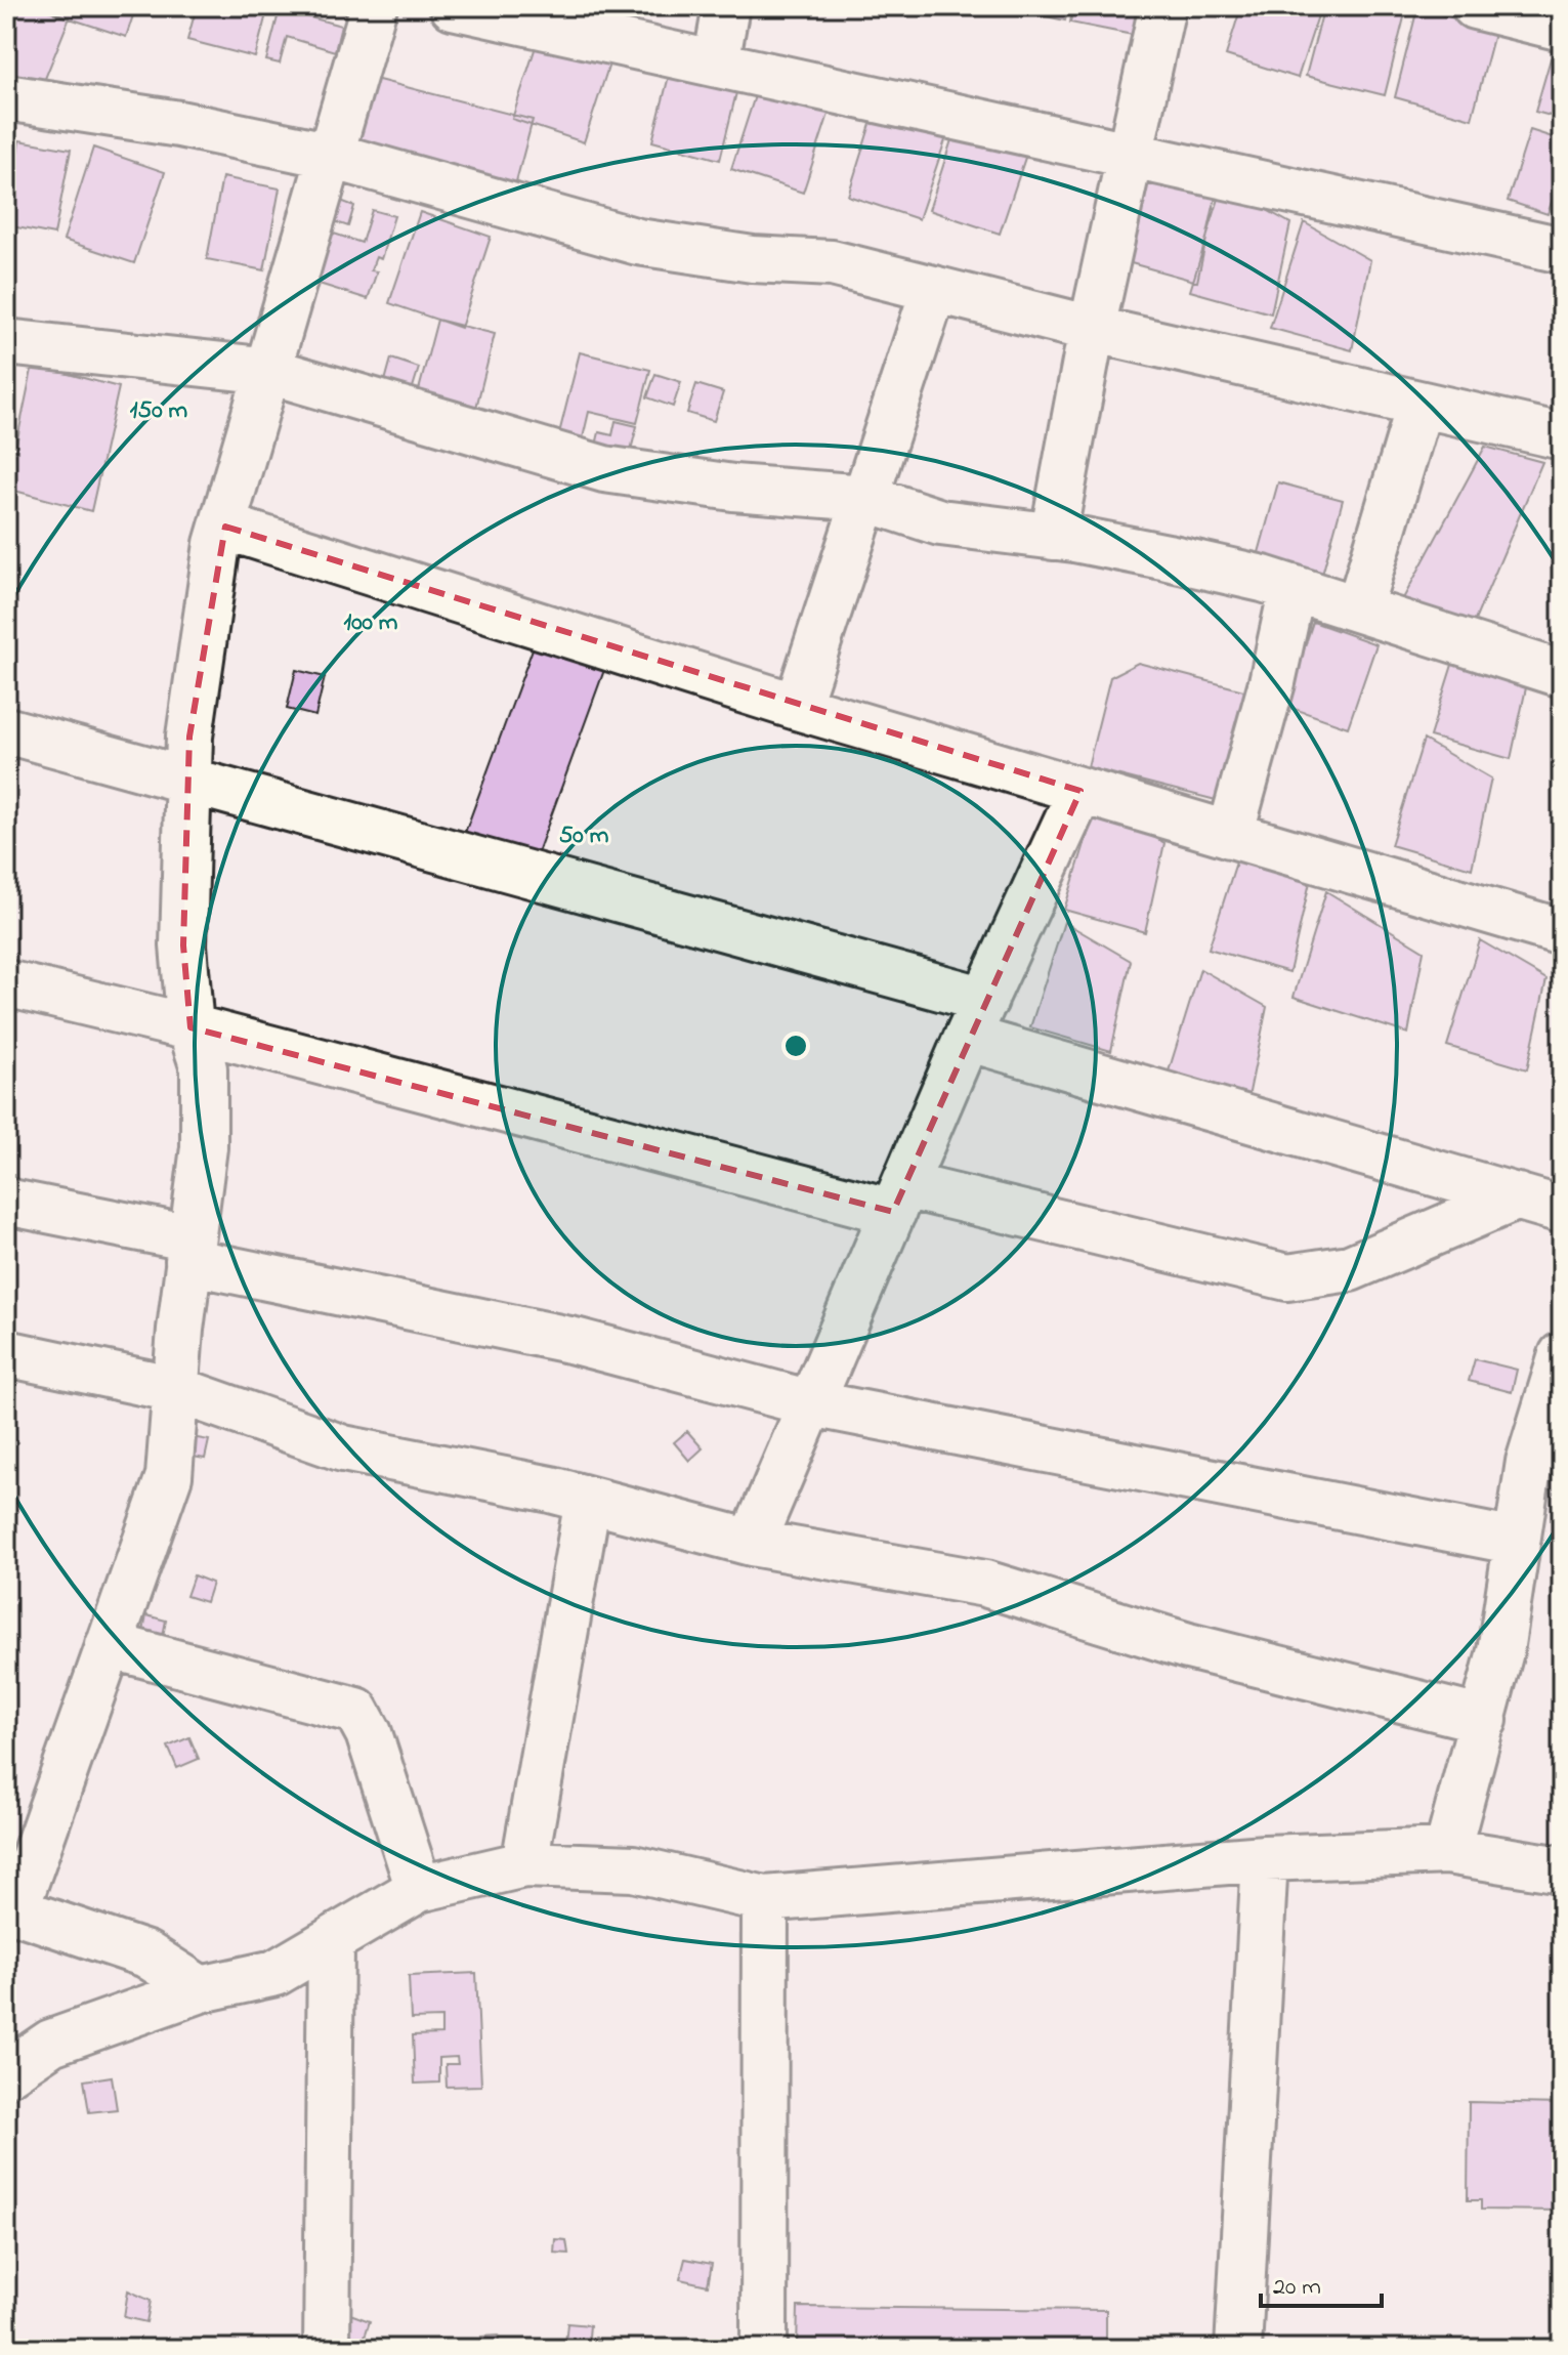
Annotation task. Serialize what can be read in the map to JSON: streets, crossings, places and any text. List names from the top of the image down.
{
  "scale_bar": "20 m",
  "rings": ["150 m", "100 m", "50 m"]
}
